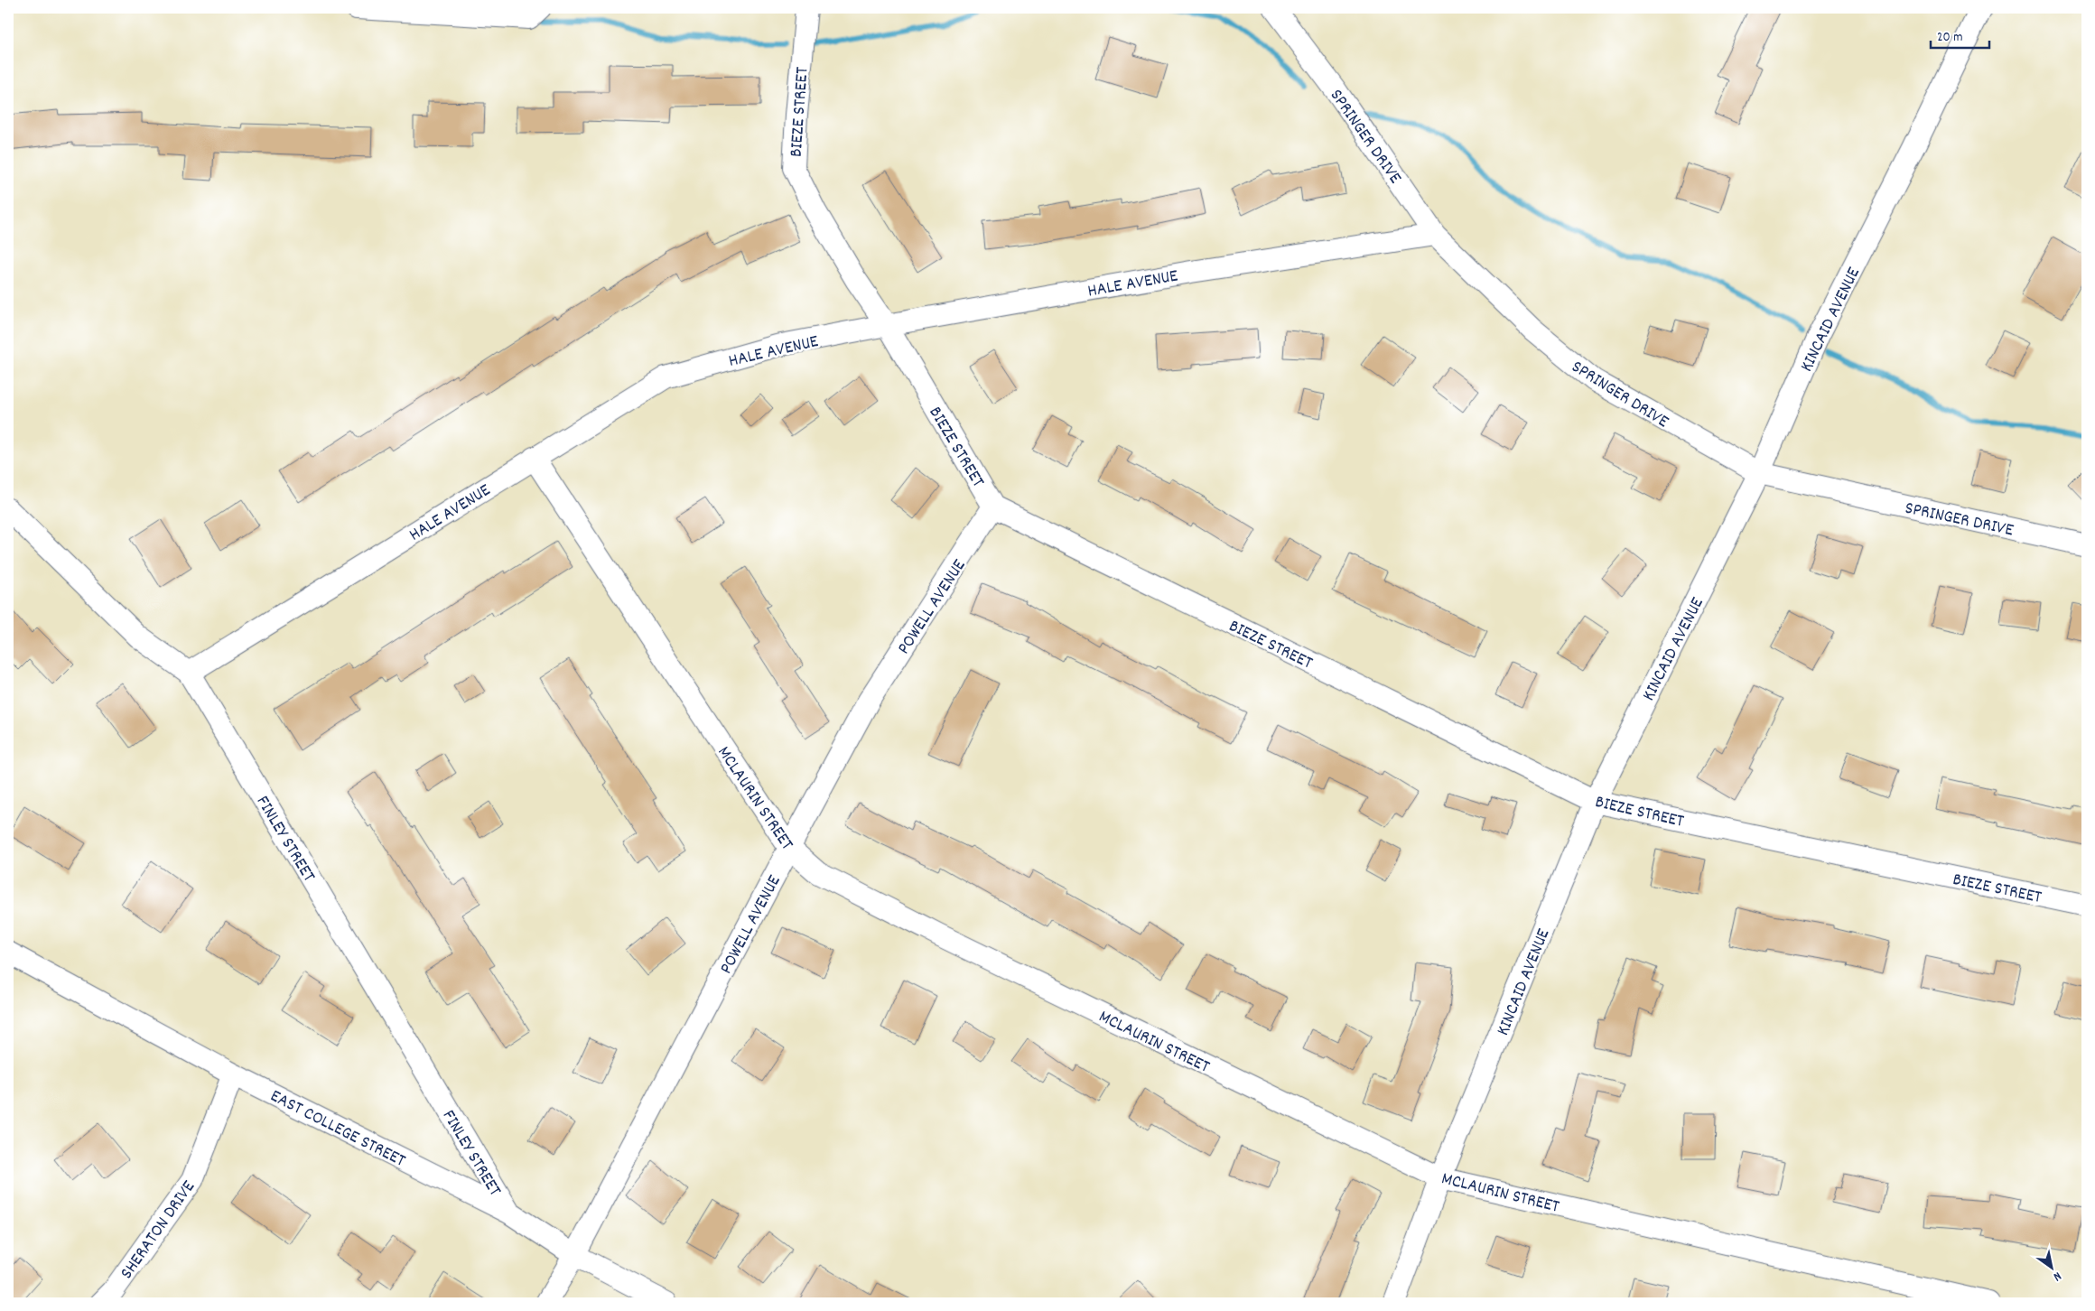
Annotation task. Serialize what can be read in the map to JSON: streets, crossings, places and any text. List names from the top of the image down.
{
  "streets": {
    "street": [
      "BIEZE STREET",
      "SPRINGER DRIVE",
      "HALE AVENUE",
      "KINCAID AVENUE",
      "POWELL AVENUE",
      "MCLAURIN STREET",
      "FINLEY STREET",
      "EAST COLLEGE STREET",
      "SHERATON DRIVE"
    ]
  },
  "crossings": [
    ["BIEZE STREET", "HALE AVENUE"],
    ["BIEZE STREET", "KINCAID AVENUE"],
    ["BIEZE STREET", "POWELL AVENUE"],
    ["SPRINGER DRIVE", "HALE AVENUE"],
    ["SPRINGER DRIVE", "KINCAID AVENUE"],
    ["HALE AVENUE", "MCLAURIN STREET"],
    ["HALE AVENUE", "FINLEY STREET"],
    ["KINCAID AVENUE", "MCLAURIN STREET"],
    ["POWELL AVENUE", "MCLAURIN STREET"],
    ["POWELL AVENUE", "EAST COLLEGE STREET"],
    ["FINLEY STREET", "EAST COLLEGE STREET"],
    ["EAST COLLEGE STREET", "SHERATON DRIVE"]
  ],
  "scale_bar": "20 m",
  "north": "bottom right"
}
